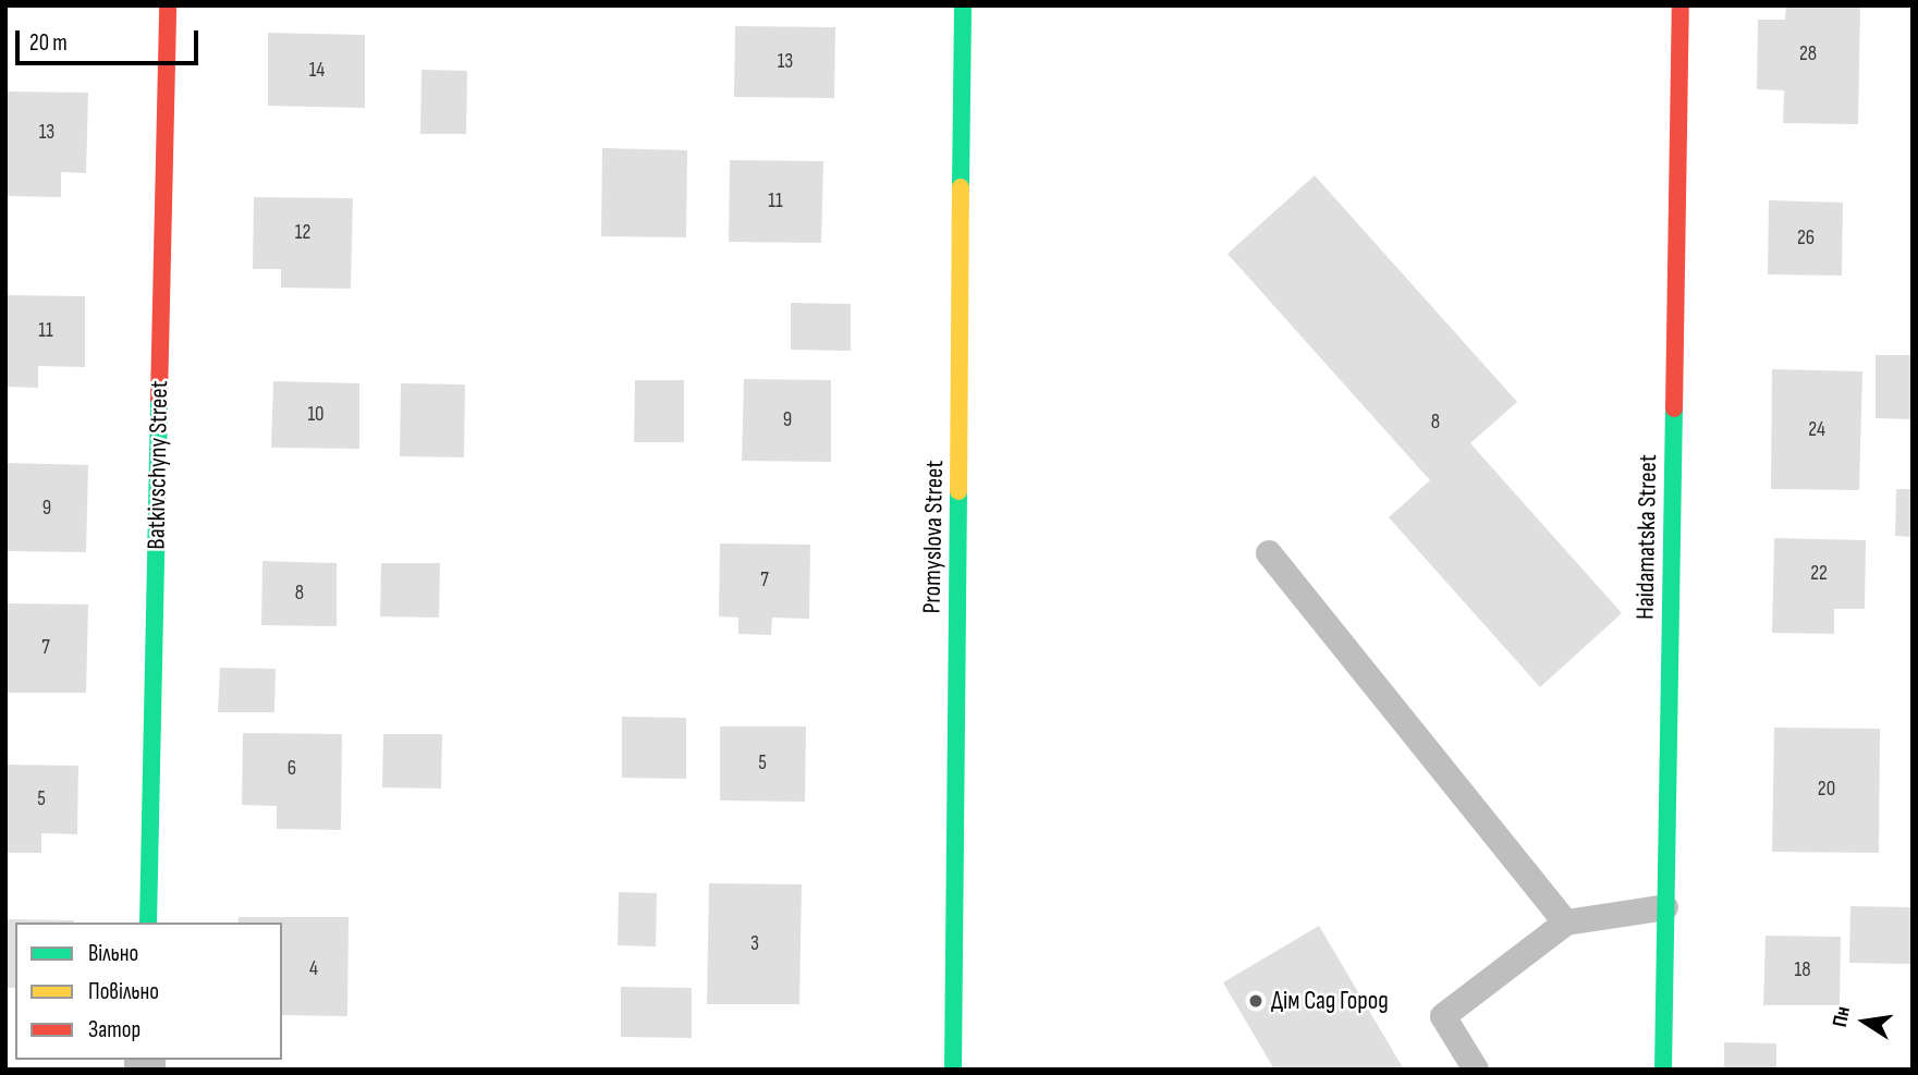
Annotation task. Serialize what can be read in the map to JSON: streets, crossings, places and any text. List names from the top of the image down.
{
  "streets": {
    "street": ["Batkivschyny Street", "Promyslova Street", "Haidamatska Street"]
  },
  "places": ["Дім Сад Город"],
  "house_numbers": [
    "28",
    "13",
    "14",
    "13",
    "11",
    "12",
    "26",
    "11",
    "10",
    "9",
    "8",
    "24",
    "9",
    "22",
    "7",
    "8",
    "7",
    "5",
    "6",
    "20",
    "5",
    "3",
    "4",
    "18"
  ],
  "legend": ["Вільно", "Повільно", "Затор"],
  "scale_bar": "20 m",
  "north": "left"
}
